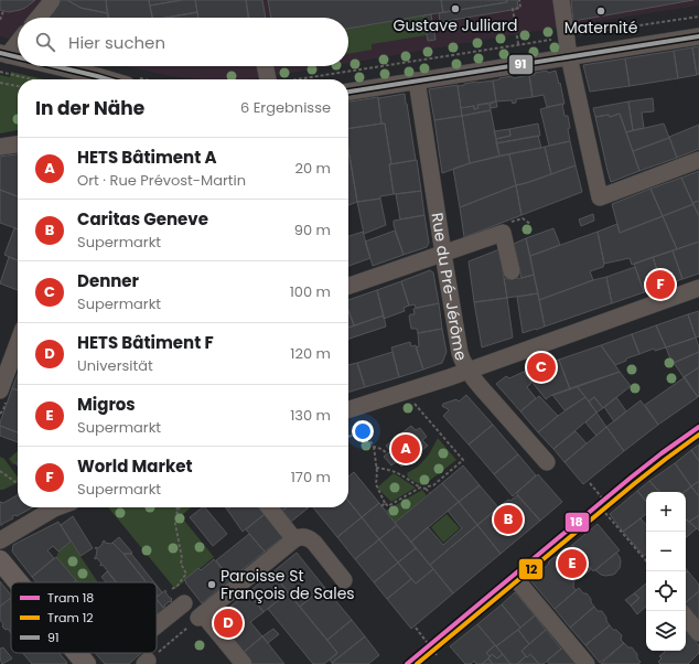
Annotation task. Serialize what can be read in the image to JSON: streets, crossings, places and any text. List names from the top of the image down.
{
  "streets": {
    "street": ["Rue du Pré-Jérôme"]
  },
  "places": ["Gustave Julliard", "Maternité", "Paroisse St François de Sales"],
  "lines": ["transit line 91", "tram line 18", "tram line 12"],
  "legend": ["Tram 18", "Tram 12", "91"],
  "page": {
    "search": "Hier suchen",
    "heading": ["In der Nähe", "6 Ergebnisse"],
    "list": [
      {
        "mark": "A",
        "name": "HETS Bâtiment A",
        "note": "Ort · Rue Prévost-Martin",
        "value": "20 m"
      },
      {
        "mark": "B",
        "name": "Caritas Geneve",
        "note": "Supermarkt",
        "value": "90 m"
      },
      {
        "mark": "C",
        "name": "Denner",
        "note": "Supermarkt",
        "value": "100 m"
      },
      {
        "mark": "D",
        "name": "HETS Bâtiment F",
        "note": "Universität",
        "value": "120 m"
      },
      {
        "mark": "E",
        "name": "Migros",
        "note": "Supermarkt",
        "value": "130 m"
      },
      {
        "mark": "F",
        "name": "World Market",
        "note": "Supermarkt",
        "value": "170 m"
      }
    ],
    "pins": [
      "F",
      "C",
      "A",
      "B",
      "E",
      "D"
    ],
    "map_buttons": ["+", "−"]
  }
}
